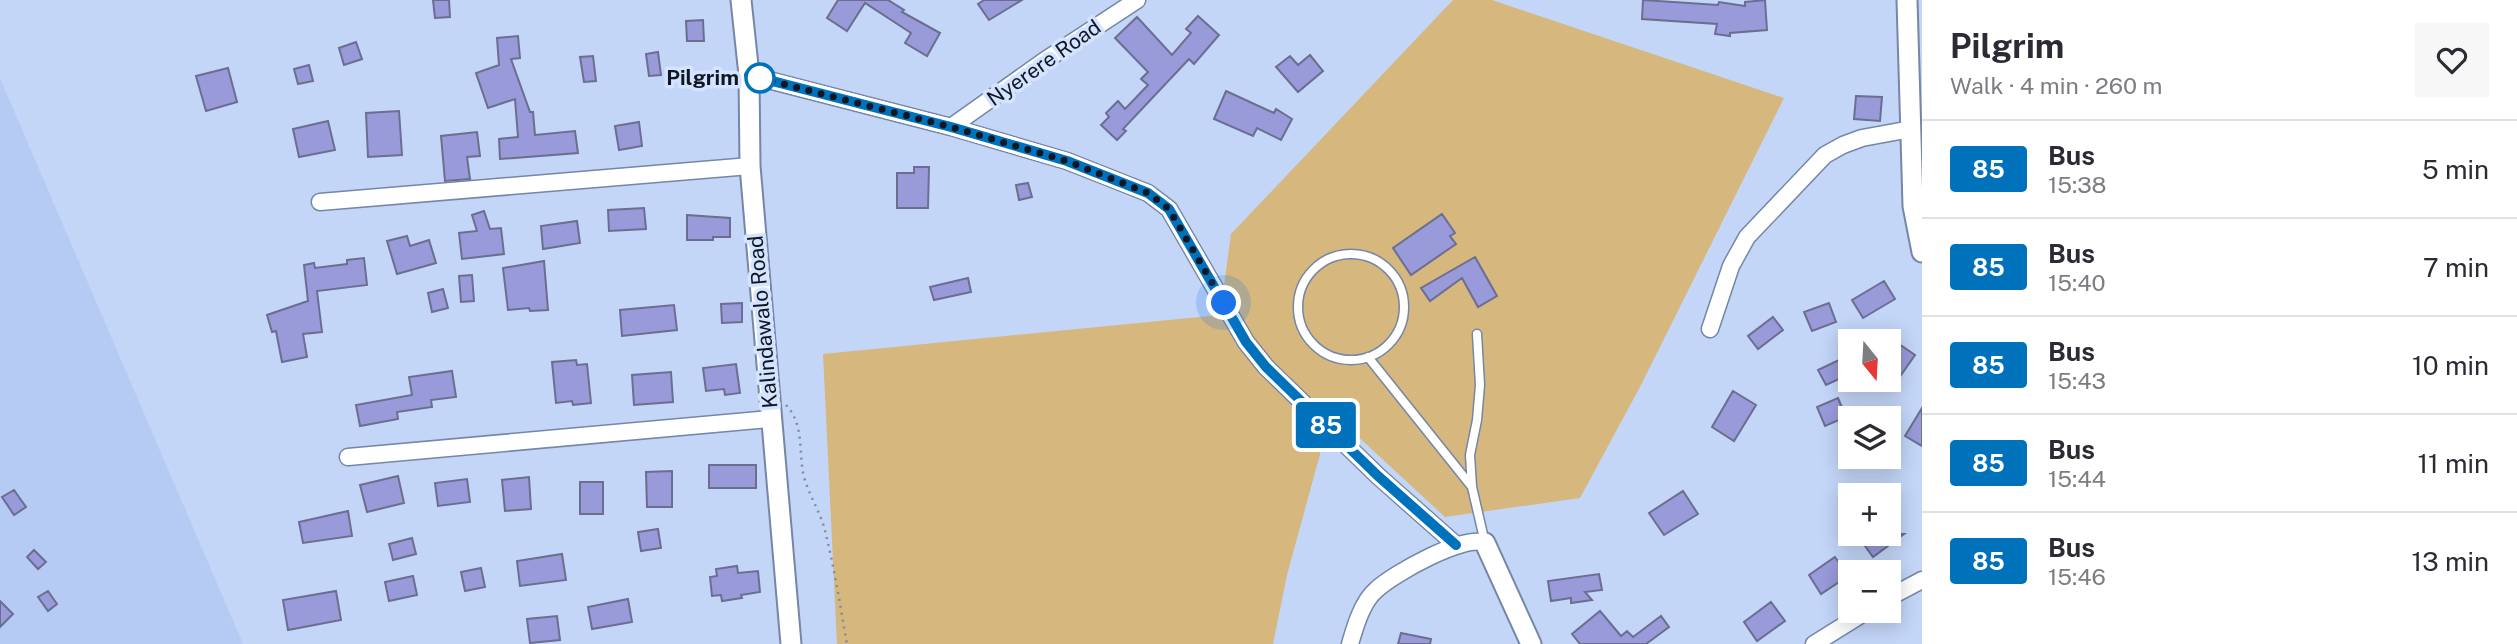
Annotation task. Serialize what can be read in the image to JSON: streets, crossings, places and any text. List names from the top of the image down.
{
  "streets": {
    "street": ["Nyerere Road", "Kalindawalo Road"]
  },
  "places": ["Pilgrim"],
  "lines": ["bus line 85"],
  "north": "bottom",
  "page": {
    "on_map": "85",
    "heading": ["Pilgrim", "Walk · 4 min · 260 m"],
    "list": [
      {
        "mark": "85",
        "name": "Bus",
        "note": "15:38",
        "value": "5 min"
      },
      {
        "mark": "85",
        "name": "Bus",
        "note": "15:40",
        "value": "7 min"
      },
      {
        "mark": "85",
        "name": "Bus",
        "note": "15:43",
        "value": "10 min"
      },
      {
        "mark": "85",
        "name": "Bus",
        "note": "15:44",
        "value": "11 min"
      },
      {
        "mark": "85",
        "name": "Bus",
        "note": "15:46",
        "value": "13 min"
      }
    ],
    "map_buttons": ["+", "−"]
  }
}
